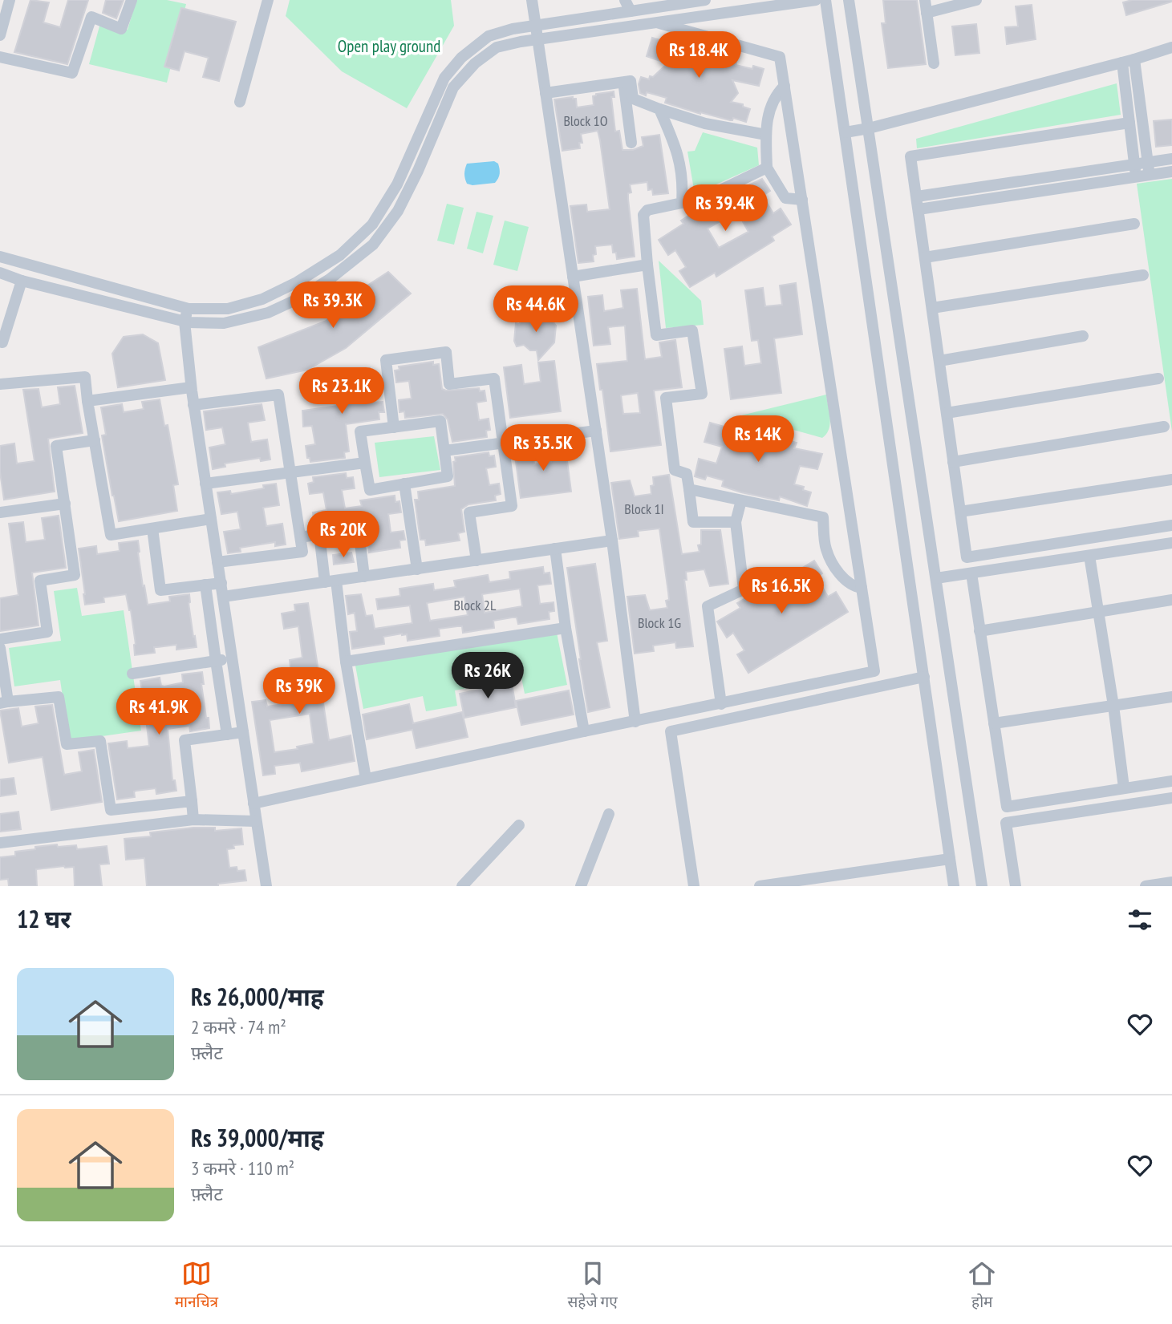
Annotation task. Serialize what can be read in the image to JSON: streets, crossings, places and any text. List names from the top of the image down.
{
  "parks": ["Open play ground"],
  "house_numbers": [
    "Block 1O",
    "Block 1I",
    "Block 2L",
    "Block 1G"
  ],
  "page": {
    "price": [
      "Rs 18.4K",
      "Rs 39.4K",
      "Rs 39.3K",
      "Rs 44.6K",
      "Rs 23.1K",
      "Rs 14K",
      "Rs 35.5K",
      "Rs 20K",
      "Rs 16.5K",
      "Rs 26K",
      "Rs 39K",
      "Rs 41.9K"
    ],
    "heading": "12 घर",
    "list": [
      {
        "name": "Rs 26,000/माह",
        "note": "2 कमरे · 74 m² · फ़्लैट"
      },
      {
        "name": "Rs 39,000/माह",
        "note": "3 कमरे · 110 m² · फ़्लैट"
      }
    ],
    "tabs": ["मानचित्र", "सहेजे गए", "होम"]
  }
}
